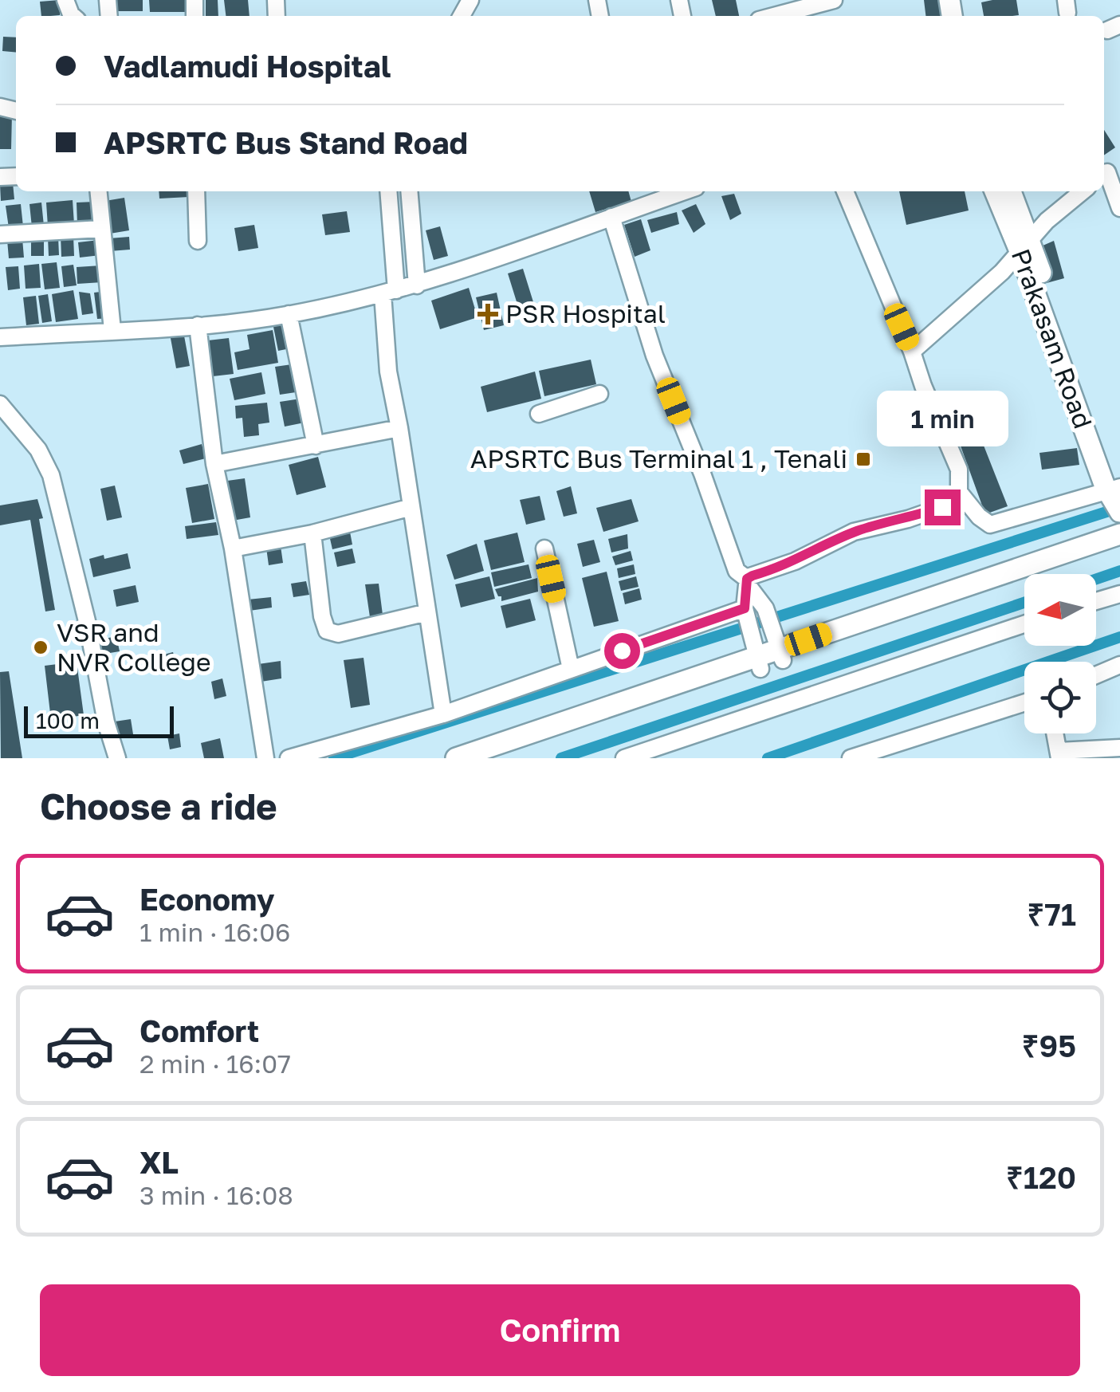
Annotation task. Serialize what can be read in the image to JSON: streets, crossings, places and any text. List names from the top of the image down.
{
  "streets": {
    "main road": ["Prakasam Road"]
  },
  "places": {
    "health": ["PSR Hospital"],
    "transit": ["APSRTC Bus Terminal 1 , Tenali"],
    "other": ["VSR and NVR College"]
  },
  "scale_bar": "100 m",
  "north": "left",
  "page": {
    "banner": ["Vadlamudi Hospital", "APSRTC Bus Stand Road"],
    "bubble": "1 min",
    "scale": "100 m",
    "heading": "Choose a ride",
    "list": [
      {
        "name": "Economy",
        "note": "1 min · 16:06",
        "value": "₹71"
      },
      {
        "name": "Comfort",
        "note": "2 min · 16:07",
        "value": "₹95"
      },
      {
        "name": "XL",
        "note": "3 min · 16:08",
        "value": "₹120"
      }
    ],
    "buttons": "Confirm"
  }
}
